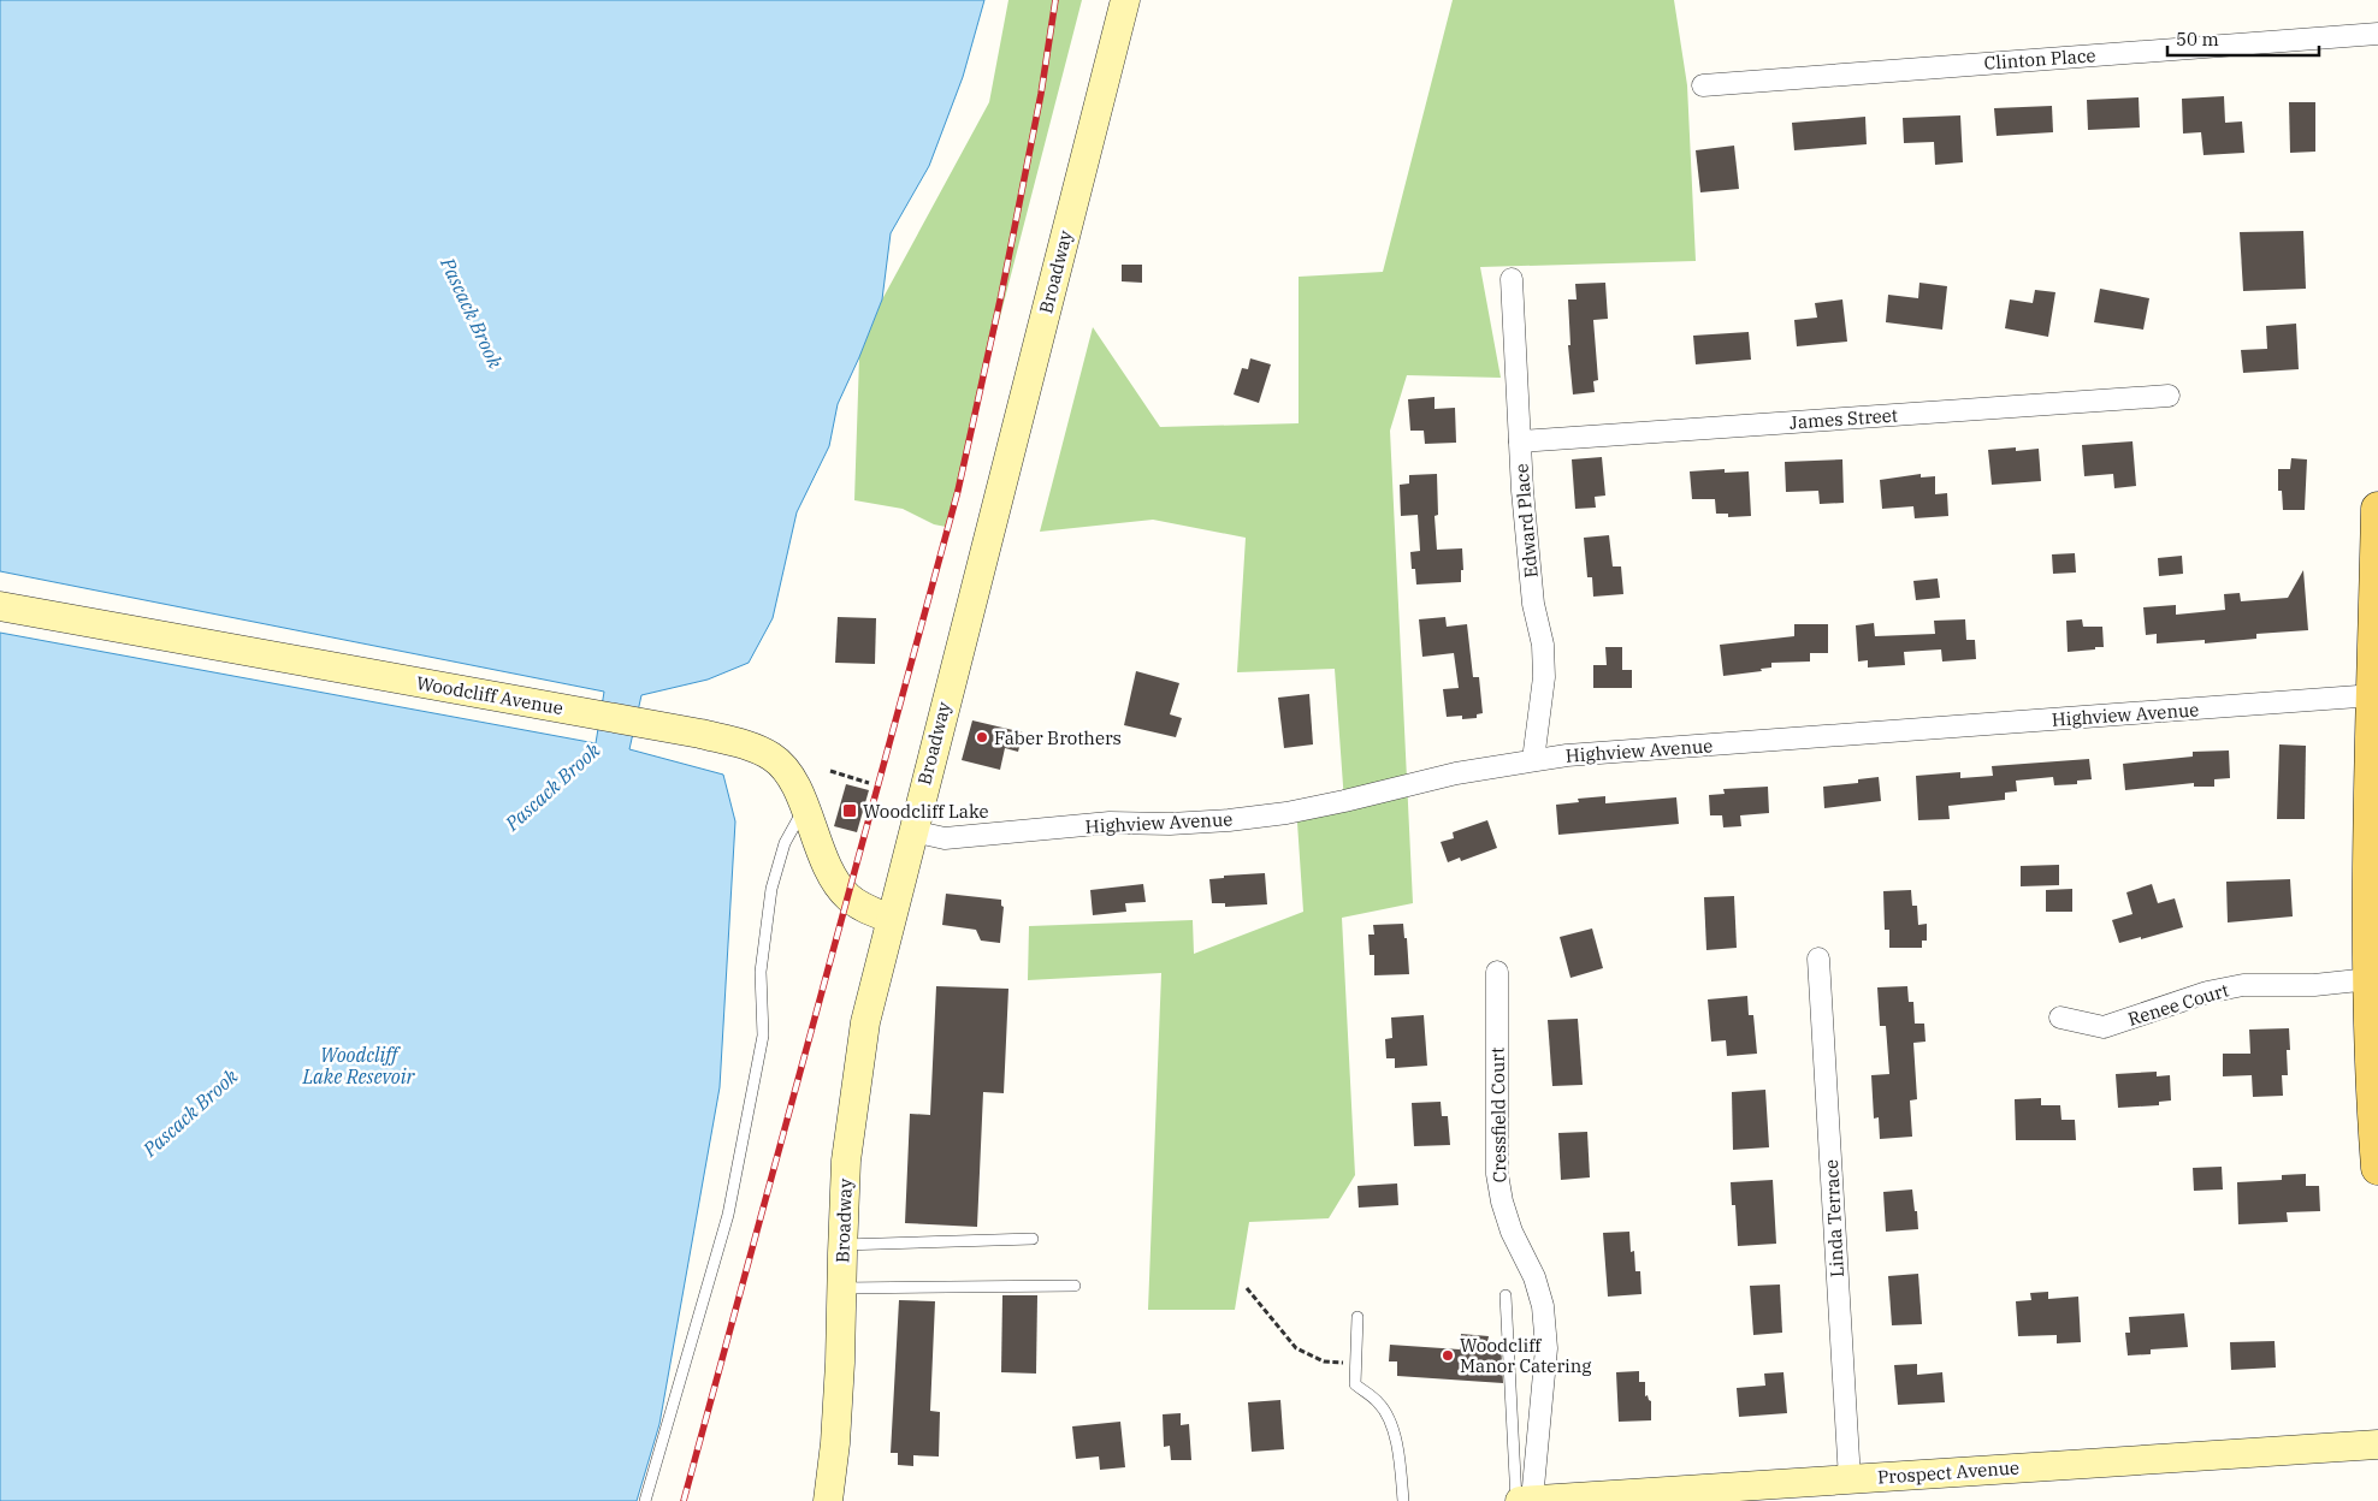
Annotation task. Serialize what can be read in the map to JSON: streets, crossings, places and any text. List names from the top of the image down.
{
  "streets": {
    "main road": ["Broadway", "Woodcliff Avenue", "Prospect Avenue"],
    "street": [
      "Clinton Place",
      "James Street",
      "Edward Place",
      "Highview Avenue",
      "Renee Court",
      "Cressfield Court",
      "Linda Terrace"
    ]
  },
  "crossings": [
    ["Broadway", "Woodcliff Avenue"],
    ["Broadway", "Highview Avenue"],
    ["James Street", "Edward Place"],
    ["Edward Place", "Highview Avenue"],
    ["Cressfield Court", "Prospect Avenue"],
    ["Linda Terrace", "Prospect Avenue"]
  ],
  "water": ["Pascack Brook", "Woodcliff Lake Resevoir"],
  "places": {
    "other": ["Faber Brothers", "Woodcliff Manor Catering"],
    "transit": ["Woodcliff Lake"]
  },
  "scale_bar": "50 m"
}
